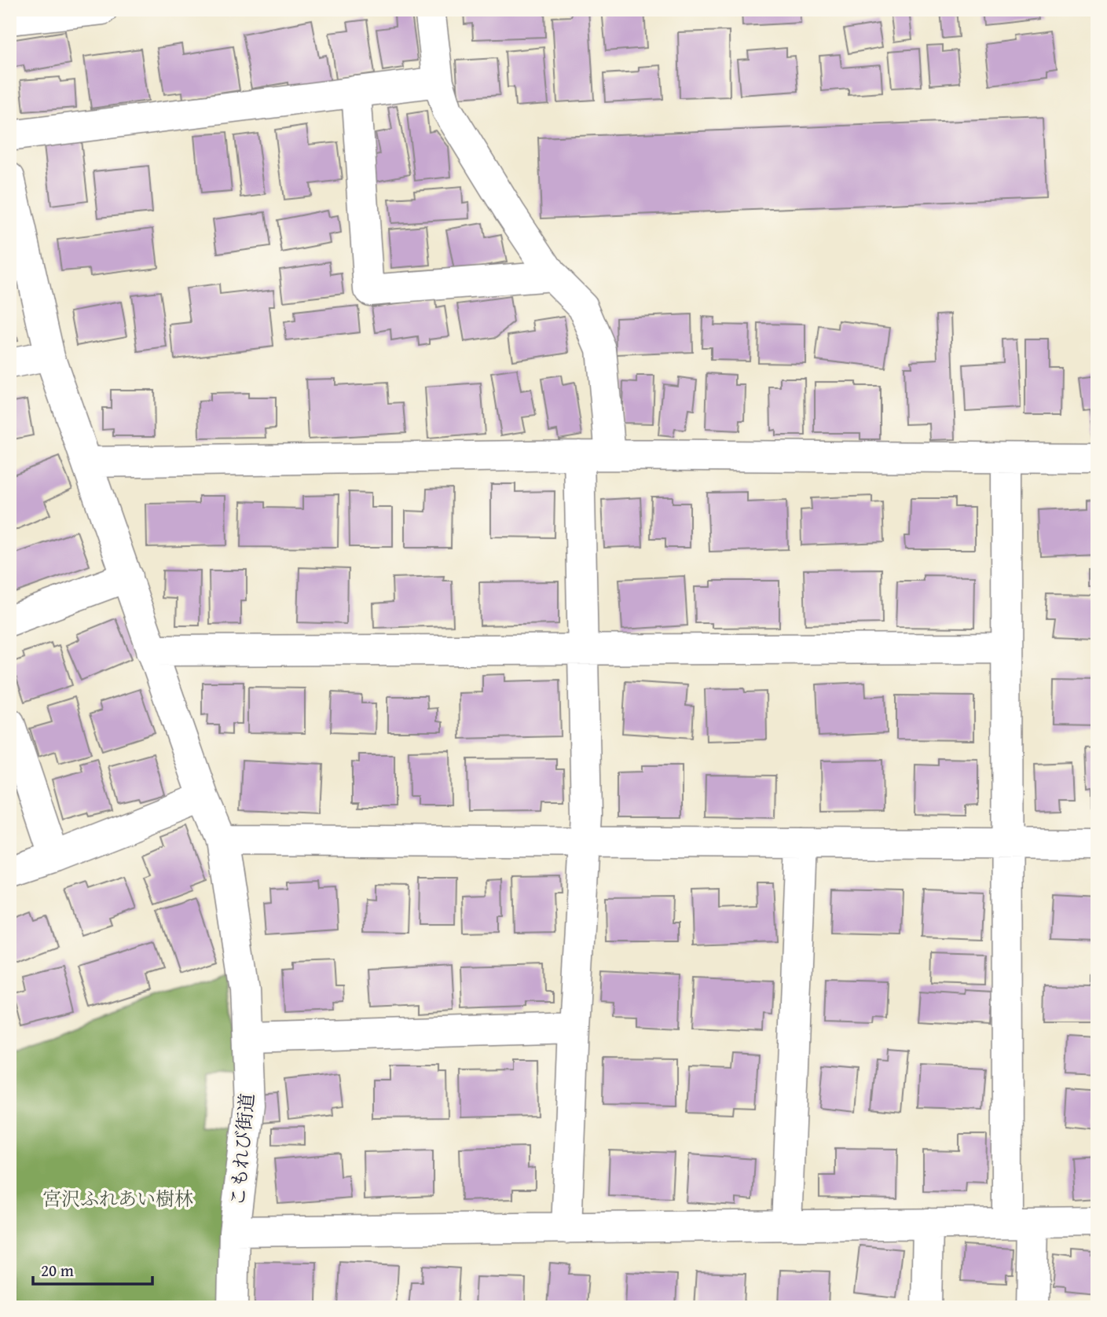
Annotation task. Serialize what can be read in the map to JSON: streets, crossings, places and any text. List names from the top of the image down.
{
  "streets": {
    "street": ["こもれび街道"]
  },
  "parks": ["宮沢ふれあい樹林"],
  "scale_bar": "20 m"
}
